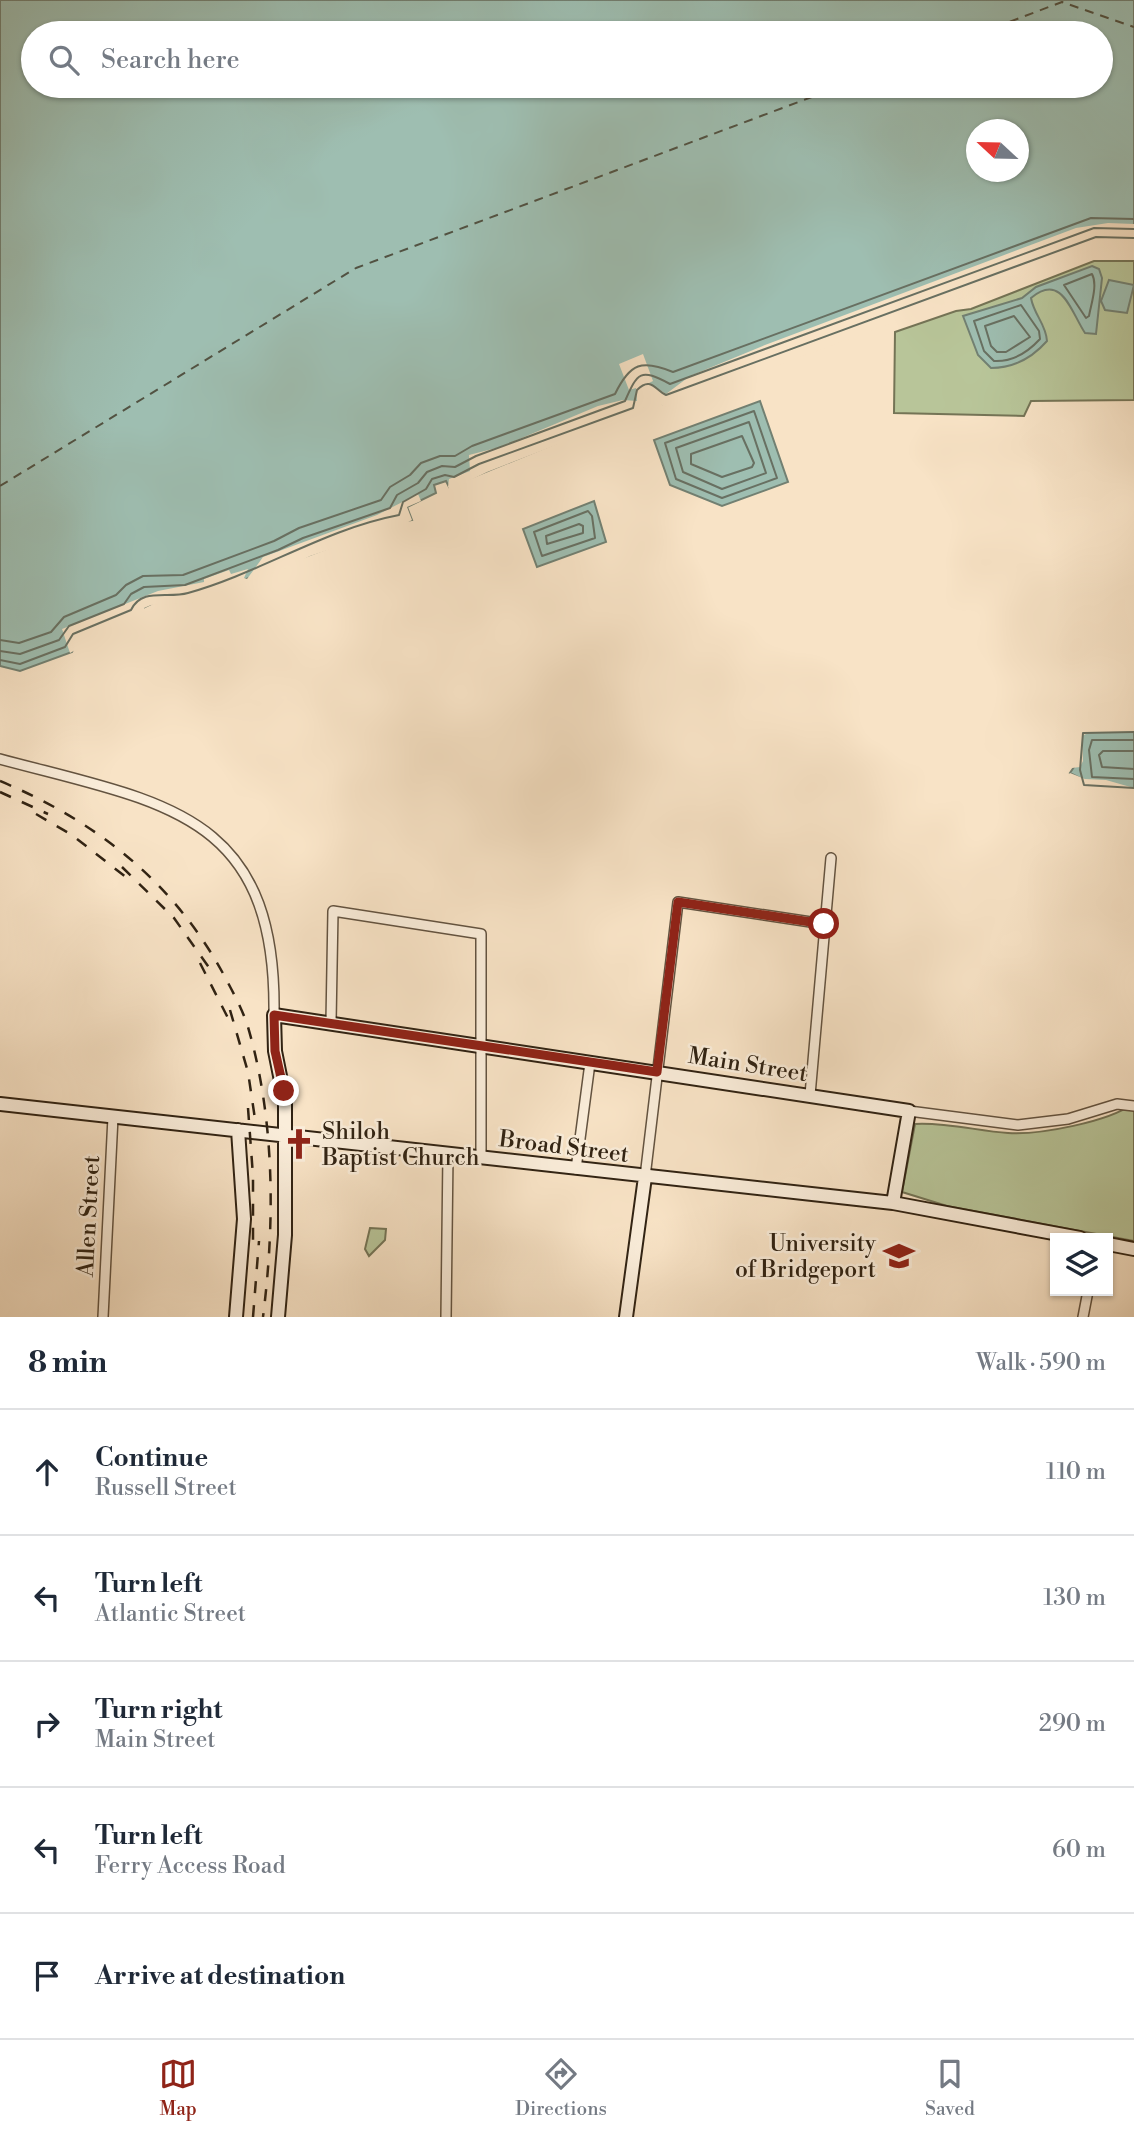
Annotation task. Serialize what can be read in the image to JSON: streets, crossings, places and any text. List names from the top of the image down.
{
  "streets": {
    "street": ["Main Street", "Broad Street", "Allen Street"]
  },
  "crossings": [
    ["Broad Street", "Allen Street"]
  ],
  "places": {
    "church": ["Shiloh Baptist Church"],
    "school or university": ["University of Bridgeport"]
  },
  "north": "left",
  "page": {
    "search": "Search here",
    "heading": ["8 min", "Walk · 590 m"],
    "list": [
      ["Continue", "Russell Street", "110 m"],
      ["Turn left", "Atlantic Street", "130 m"],
      ["Turn right", "Main Street", "290 m"],
      ["Turn left", "Ferry Access Road", "60 m"],
      "Arrive at destination"
    ],
    "nav": ["Map", "Directions", "Saved"]
  }
}
